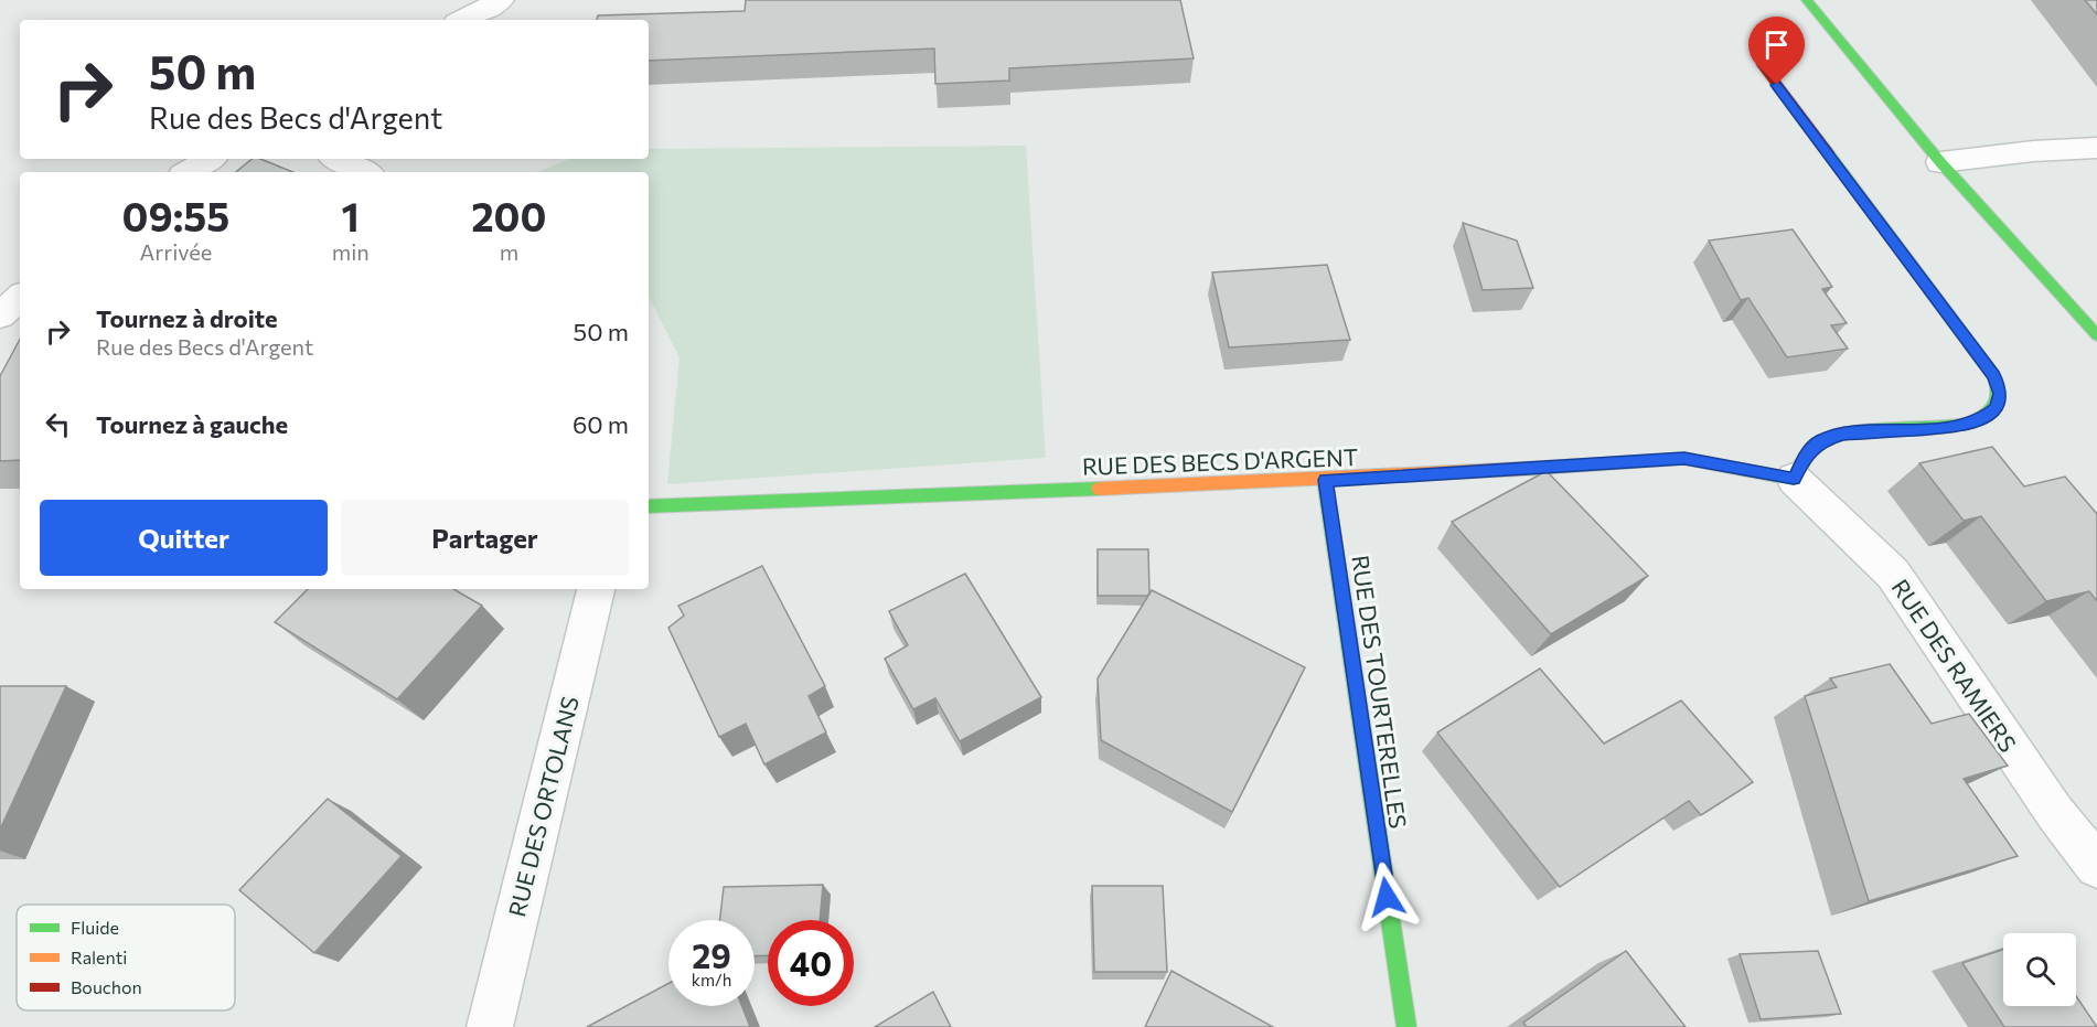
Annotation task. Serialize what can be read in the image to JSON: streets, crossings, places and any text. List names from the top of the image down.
{
  "streets": {
    "street": [
      "RUE DES BECS D'ARGENT",
      "RUE DES RAMIERS",
      "RUE DES TOURTERELLES",
      "RUE DES ORTOLANS"
    ]
  },
  "crossings": [
    ["RUE DES BECS D'ARGENT", "RUE DES RAMIERS"],
    ["RUE DES BECS D'ARGENT", "RUE DES TOURTERELLES"]
  ],
  "legend": ["Fluide", "Ralenti", "Bouchon"],
  "page": {
    "turn": ["50 m", "Rue des Becs d'Argent"],
    "eta": [
      "09:55",
      "Arrivée",
      "1",
      "min",
      "200",
      "m"
    ],
    "list": [
      {
        "name": "Tournez à droite",
        "note": "Rue des Becs d'Argent",
        "value": "50 m"
      },
      {
        "name": "Tournez à gauche",
        "value": "60 m"
      }
    ],
    "buttons": ["Quitter", "Partager"],
    "speed": "29 km/h",
    "limit": "40"
  }
}
